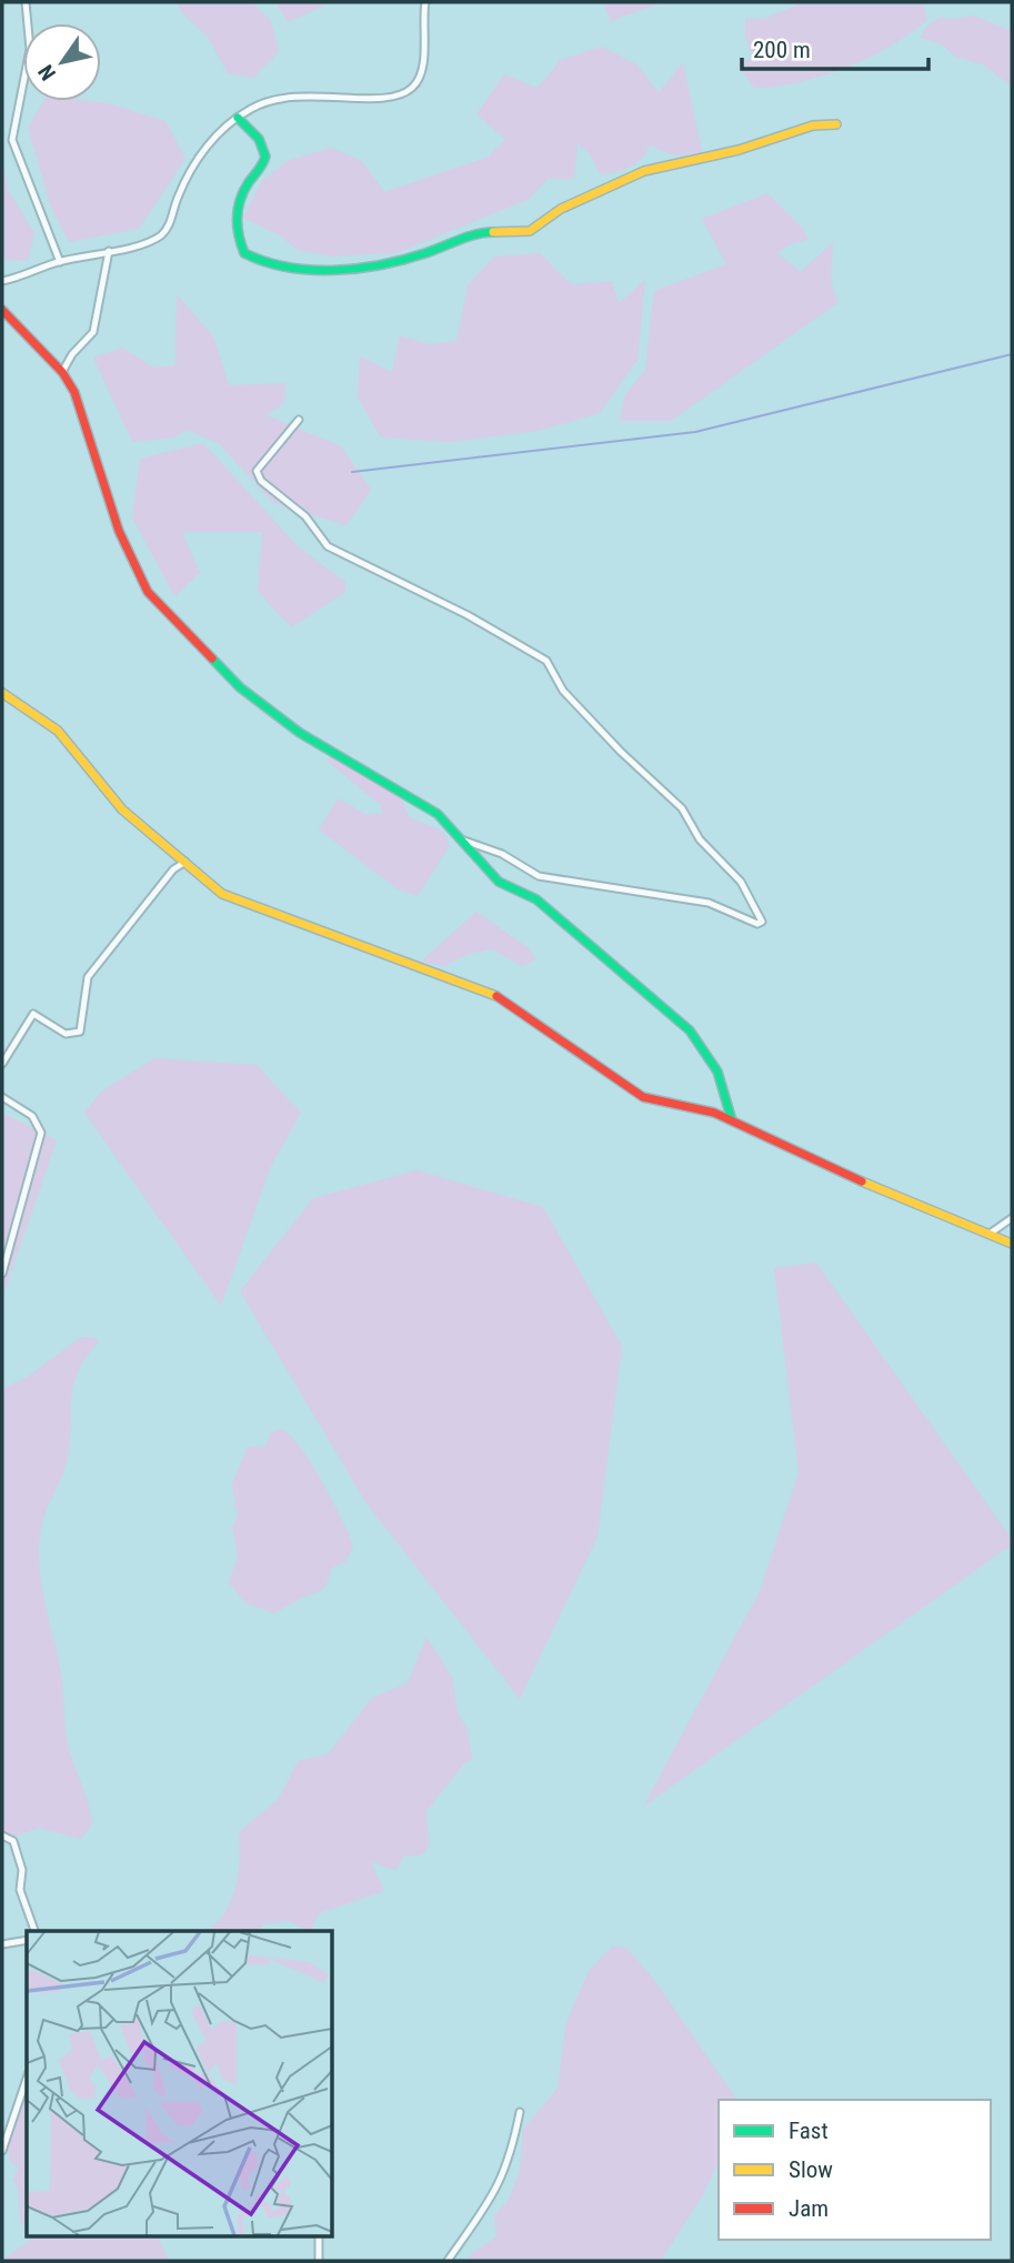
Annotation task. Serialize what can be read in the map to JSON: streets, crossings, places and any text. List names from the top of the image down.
{
  "legend": ["Fast", "Slow", "Jam"],
  "scale_bar": "200 m",
  "north": "bottom left"
}
